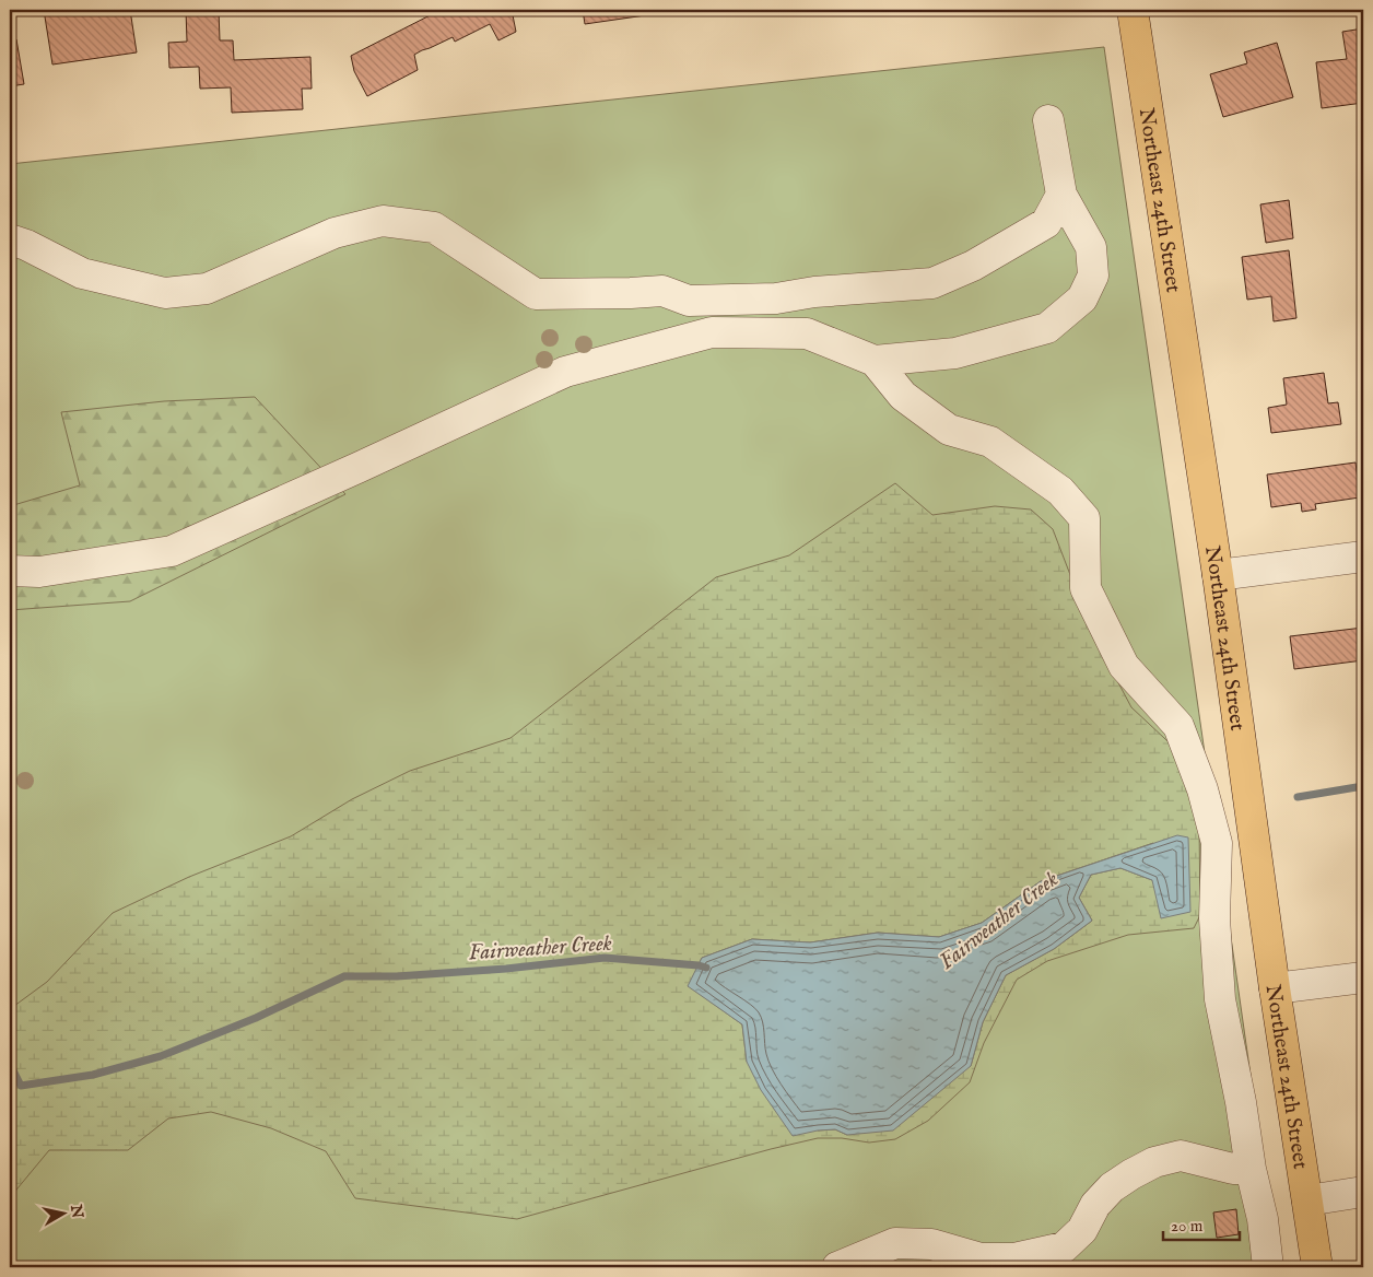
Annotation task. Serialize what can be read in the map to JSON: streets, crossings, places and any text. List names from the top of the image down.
{
  "streets": {
    "main road": ["Northeast 24th Street"]
  },
  "water": ["Fairweather Creek"],
  "scale_bar": "20 m",
  "north": "right"
}
